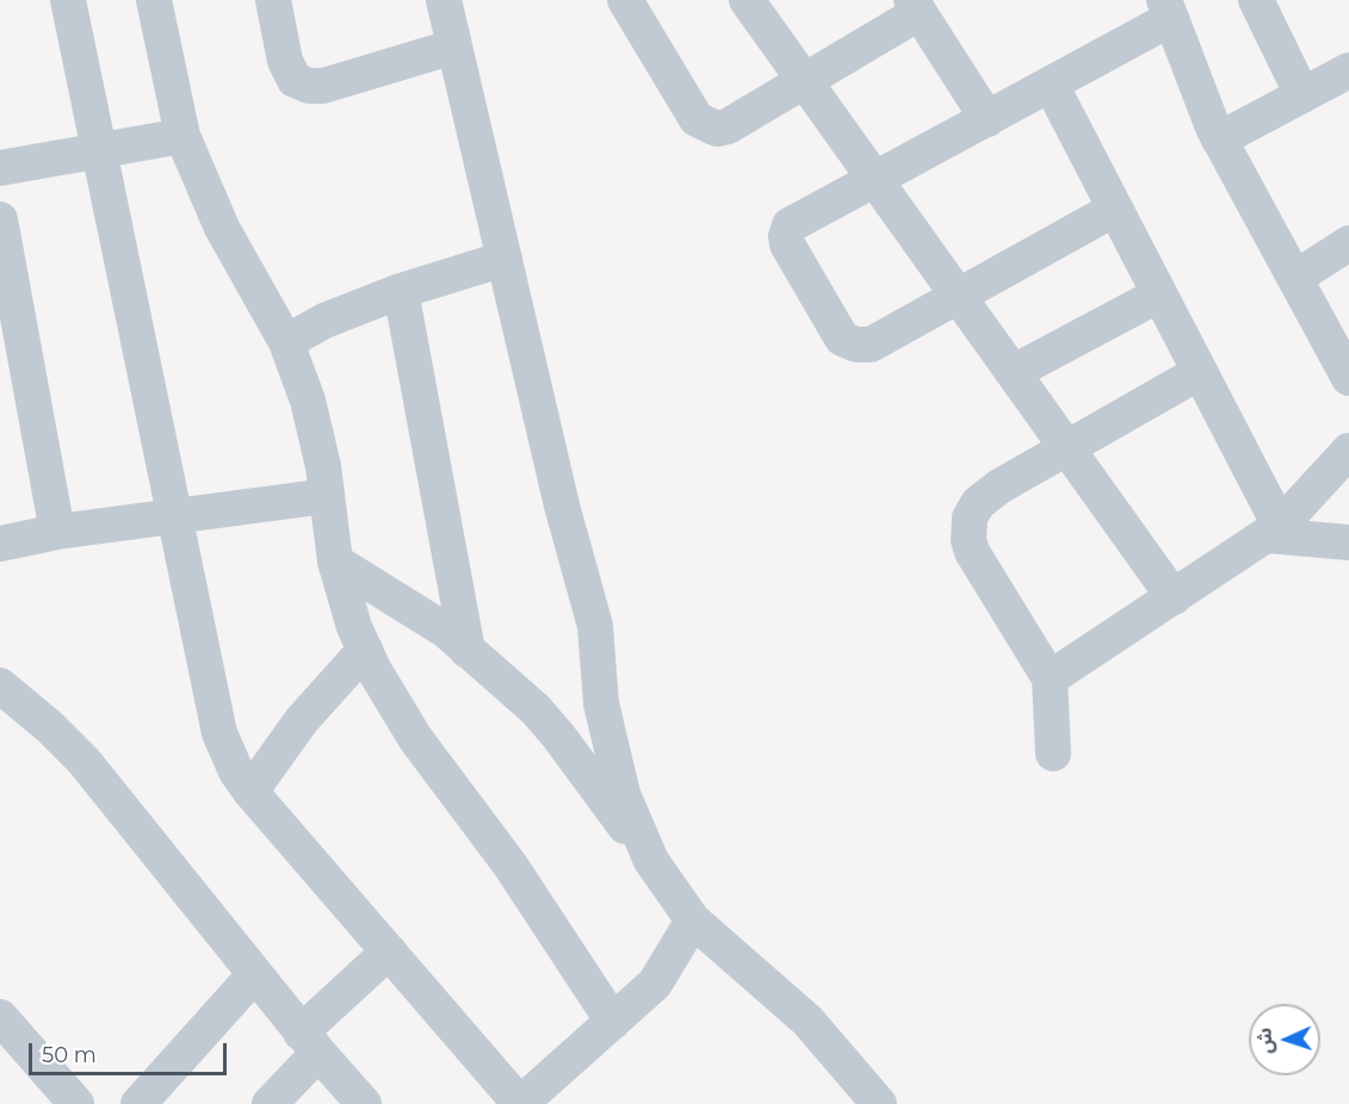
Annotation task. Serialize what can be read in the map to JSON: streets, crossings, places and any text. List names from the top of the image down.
{
  "scale_bar": "50 m",
  "north": "left"
}
